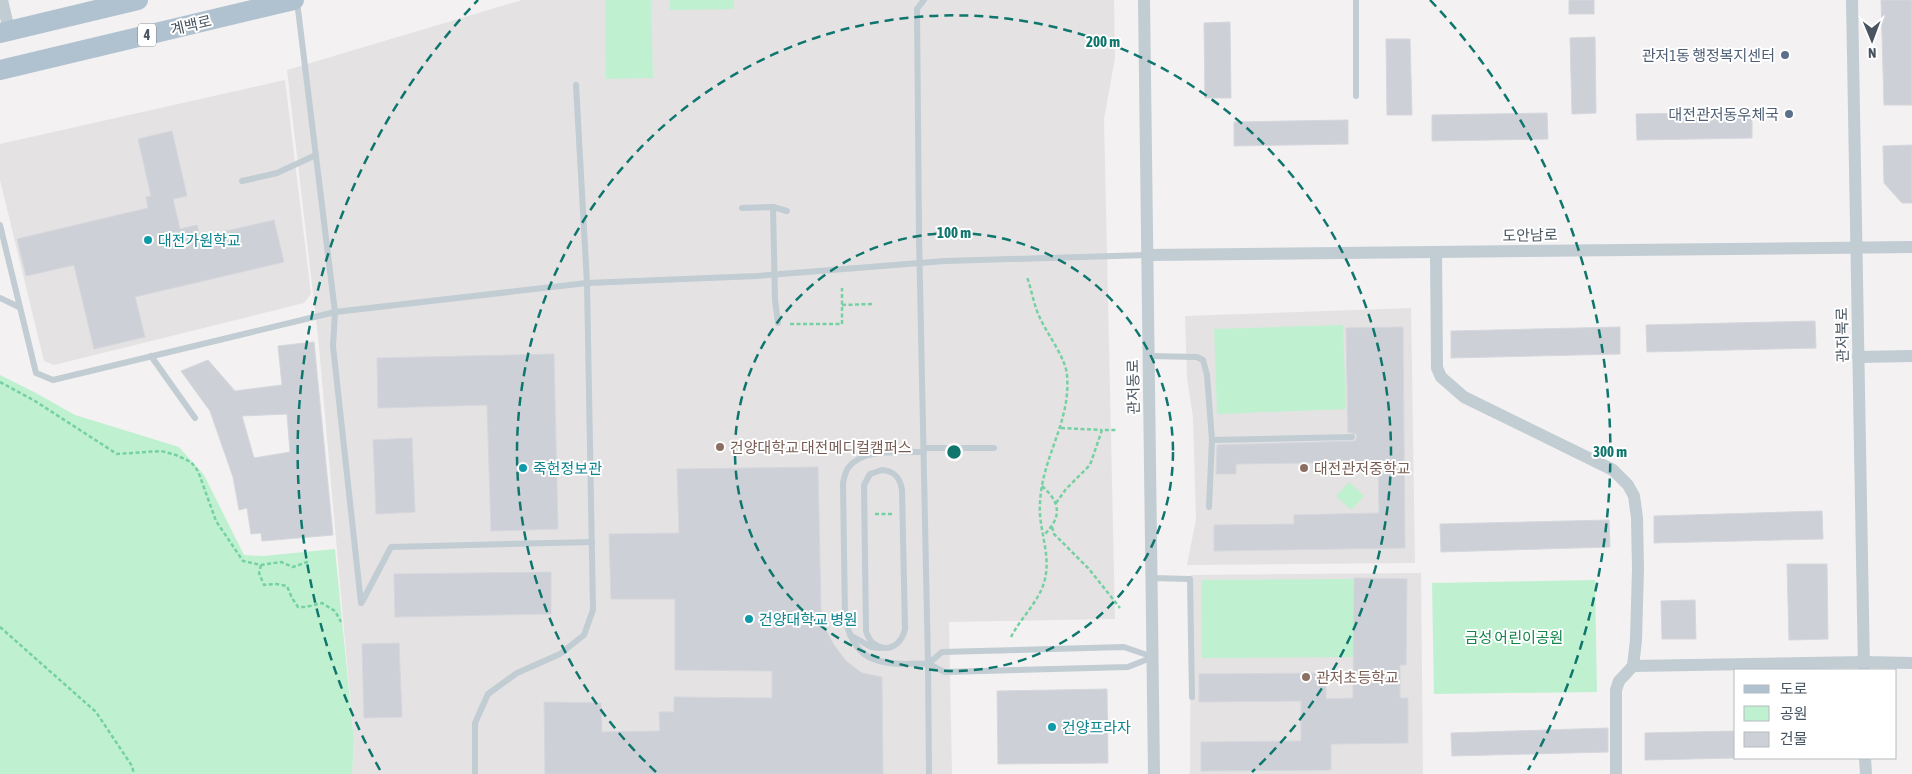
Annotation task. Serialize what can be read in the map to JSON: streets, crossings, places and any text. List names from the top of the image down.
{
  "streets": {
    "main road": ["계백로", "4"],
    "street": ["도안남로", "관저북로", "관저동로"]
  },
  "crossings": [
    ["도안남로", "관저북로"],
    ["도안남로", "관저동로"]
  ],
  "parks": ["금성 어린이공원"],
  "places": [
    "관저1동 행정복지센터",
    "대전관저동우체국",
    "대전가원학교",
    "건양대학교 대전메디컬캠퍼스",
    "죽헌정보관",
    "대전관저중학교",
    "건양대학교 병원",
    "관저초등학교",
    "건양프라자"
  ],
  "legend": ["도로", "공원", "건물"],
  "north": "bottom",
  "rings": ["200 m", "100 m", "300 m"]
}
